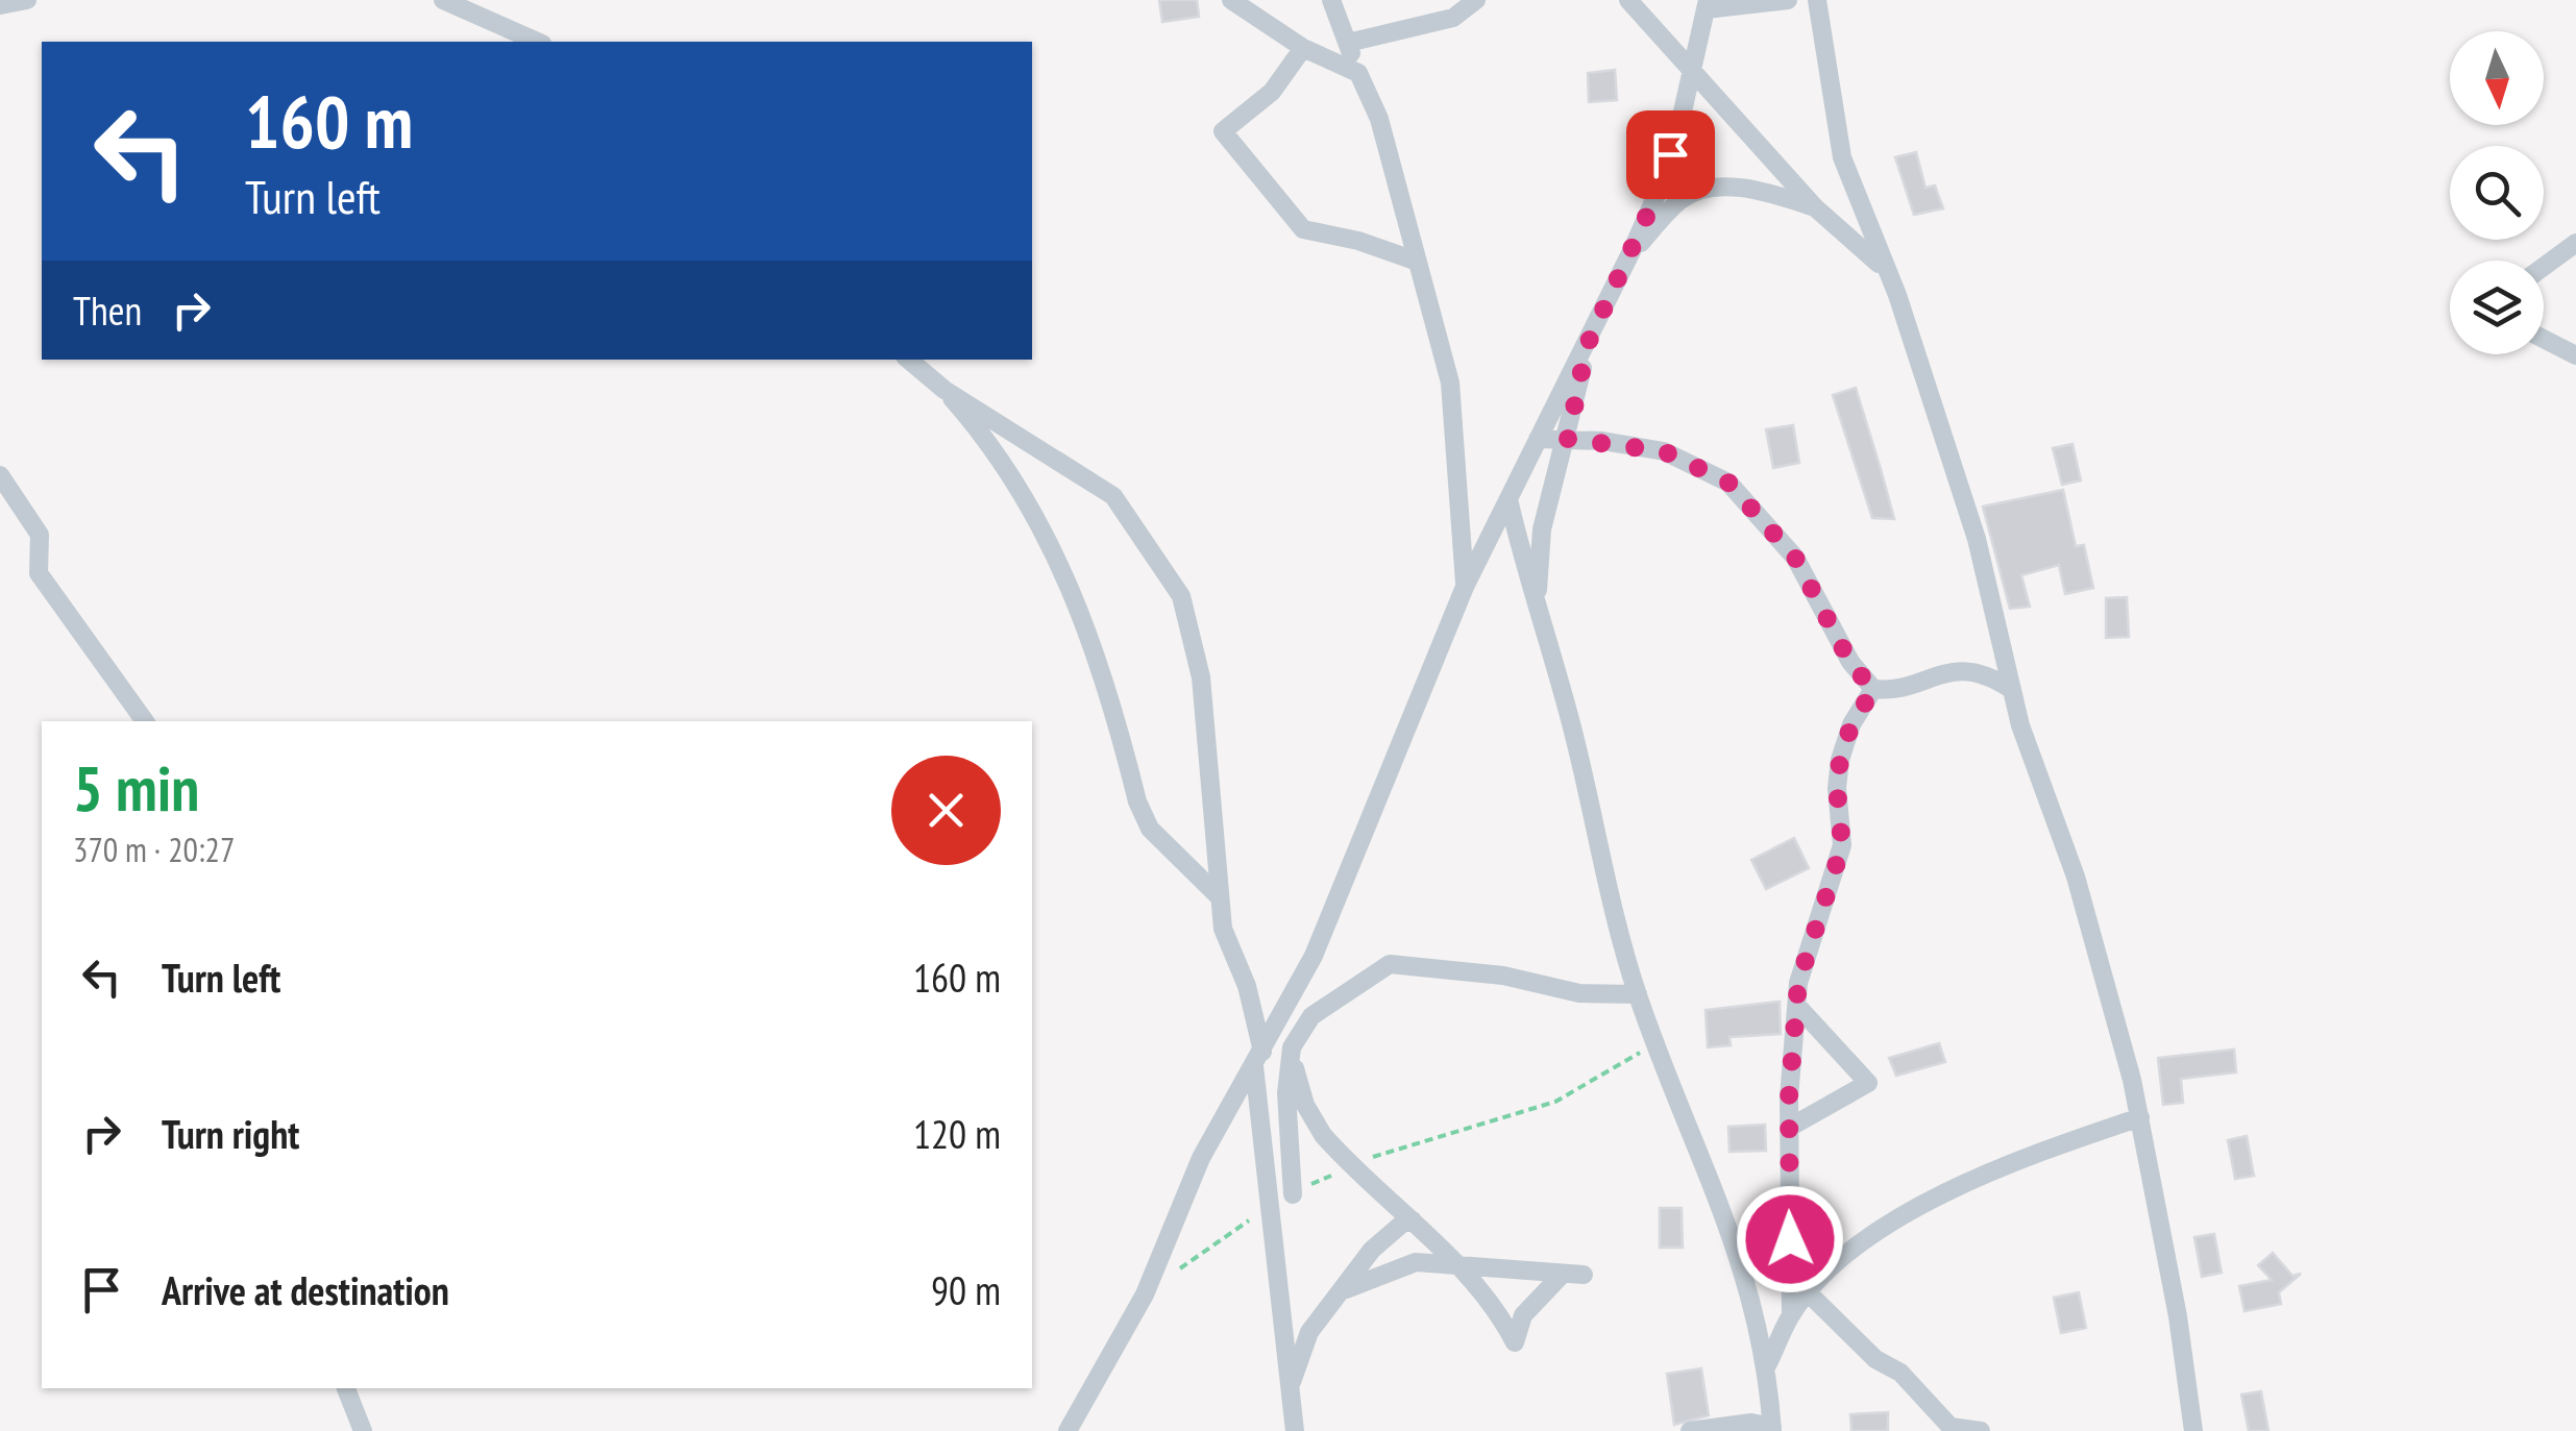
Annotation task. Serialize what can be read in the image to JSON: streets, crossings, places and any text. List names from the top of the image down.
{
  "north": "bottom",
  "page": {
    "turn": ["160 m", "Turn left"],
    "then": "Then",
    "heading": ["5 min", "370 m · 20:27"],
    "list": [
      {
        "name": "Turn left",
        "value": "160 m"
      },
      {
        "name": "Turn right",
        "value": "120 m"
      },
      {
        "name": "Arrive at destination",
        "value": "90 m"
      }
    ]
  }
}
